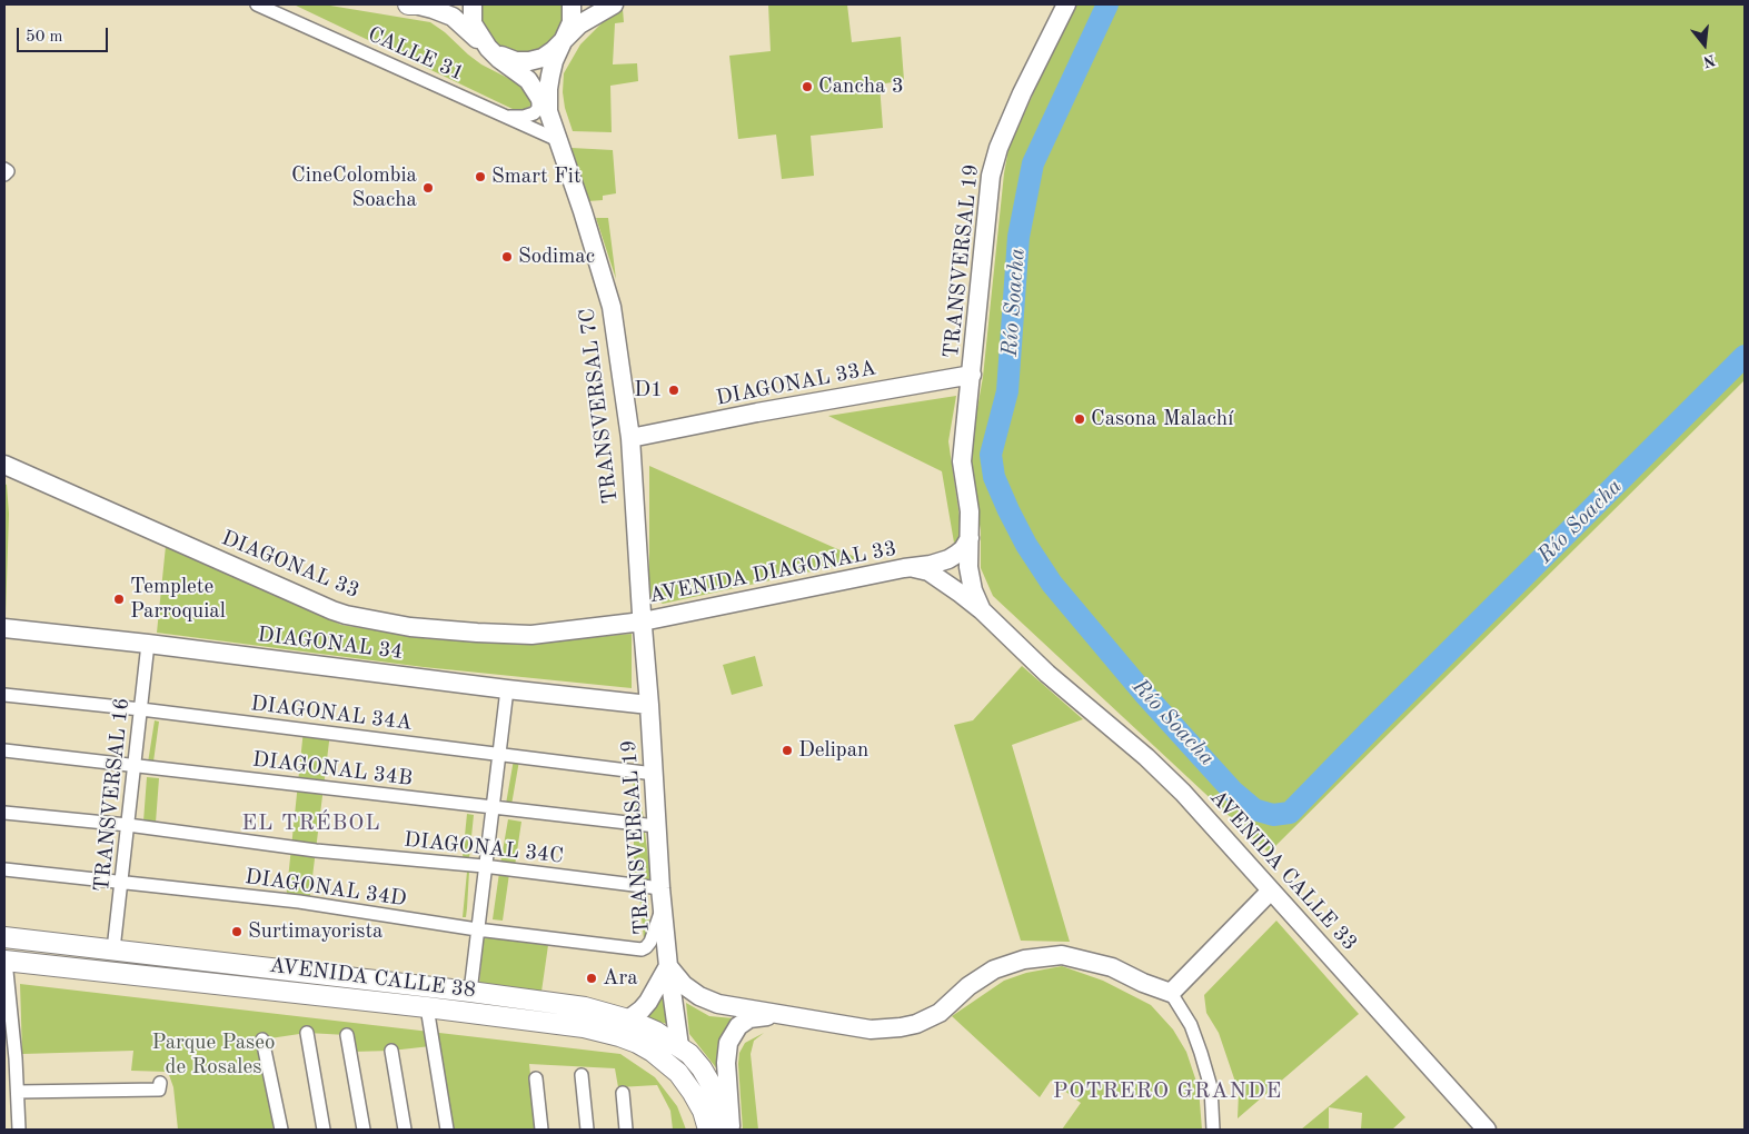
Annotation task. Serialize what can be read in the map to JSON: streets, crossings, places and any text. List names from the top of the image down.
{
  "streets": {
    "main road": [
      "TRANSVERSAL 19",
      "DIAGONAL 33A",
      "TRANSVERSAL 7C",
      "DIAGONAL 33",
      "AVENIDA DIAGONAL 33",
      "DIAGONAL 34",
      "AVENIDA CALLE 33",
      "AVENIDA CALLE 38"
    ],
    "street": [
      "CALLE 31",
      "DIAGONAL 34A",
      "DIAGONAL 34B",
      "TRANSVERSAL 16",
      "DIAGONAL 34C",
      "DIAGONAL 34D"
    ]
  },
  "crossings": [
    ["CALLE 31", "TRANSVERSAL 7C"],
    ["TRANSVERSAL 19", "DIAGONAL 33A"],
    ["TRANSVERSAL 19", "TRANSVERSAL 7C"],
    ["TRANSVERSAL 19", "AVENIDA DIAGONAL 33"],
    ["TRANSVERSAL 19", "DIAGONAL 34"],
    ["TRANSVERSAL 19", "DIAGONAL 34A"],
    ["TRANSVERSAL 19", "DIAGONAL 34B"],
    ["TRANSVERSAL 19", "DIAGONAL 34C"],
    ["TRANSVERSAL 19", "AVENIDA CALLE 33"],
    ["TRANSVERSAL 19", "DIAGONAL 34D"],
    ["TRANSVERSAL 19", "AVENIDA CALLE 38"],
    ["DIAGONAL 33A", "TRANSVERSAL 7C"],
    ["TRANSVERSAL 7C", "DIAGONAL 33"],
    ["TRANSVERSAL 7C", "AVENIDA DIAGONAL 33"],
    ["TRANSVERSAL 7C", "DIAGONAL 34"],
    ["DIAGONAL 33", "AVENIDA DIAGONAL 33"],
    ["AVENIDA DIAGONAL 33", "AVENIDA CALLE 33"],
    ["DIAGONAL 34", "TRANSVERSAL 16"],
    ["DIAGONAL 34A", "TRANSVERSAL 16"],
    ["DIAGONAL 34B", "TRANSVERSAL 16"],
    ["TRANSVERSAL 16", "DIAGONAL 34C"],
    ["TRANSVERSAL 16", "DIAGONAL 34D"],
    ["TRANSVERSAL 16", "AVENIDA CALLE 38"]
  ],
  "districts": ["EL TRÉBOL", "POTRERO GRANDE"],
  "water": ["Río Soacha"],
  "parks": ["Parque Paseo de Rosales"],
  "places": [
    "Cancha 3",
    "Smart Fit",
    "CineColombia Soacha",
    "Sodimac",
    "D1",
    "Casona Malachí",
    "Templete Parroquial",
    "Delipan",
    "Surtimayorista",
    "Ara"
  ],
  "scale_bar": "50 m",
  "north": "bottom"
}
